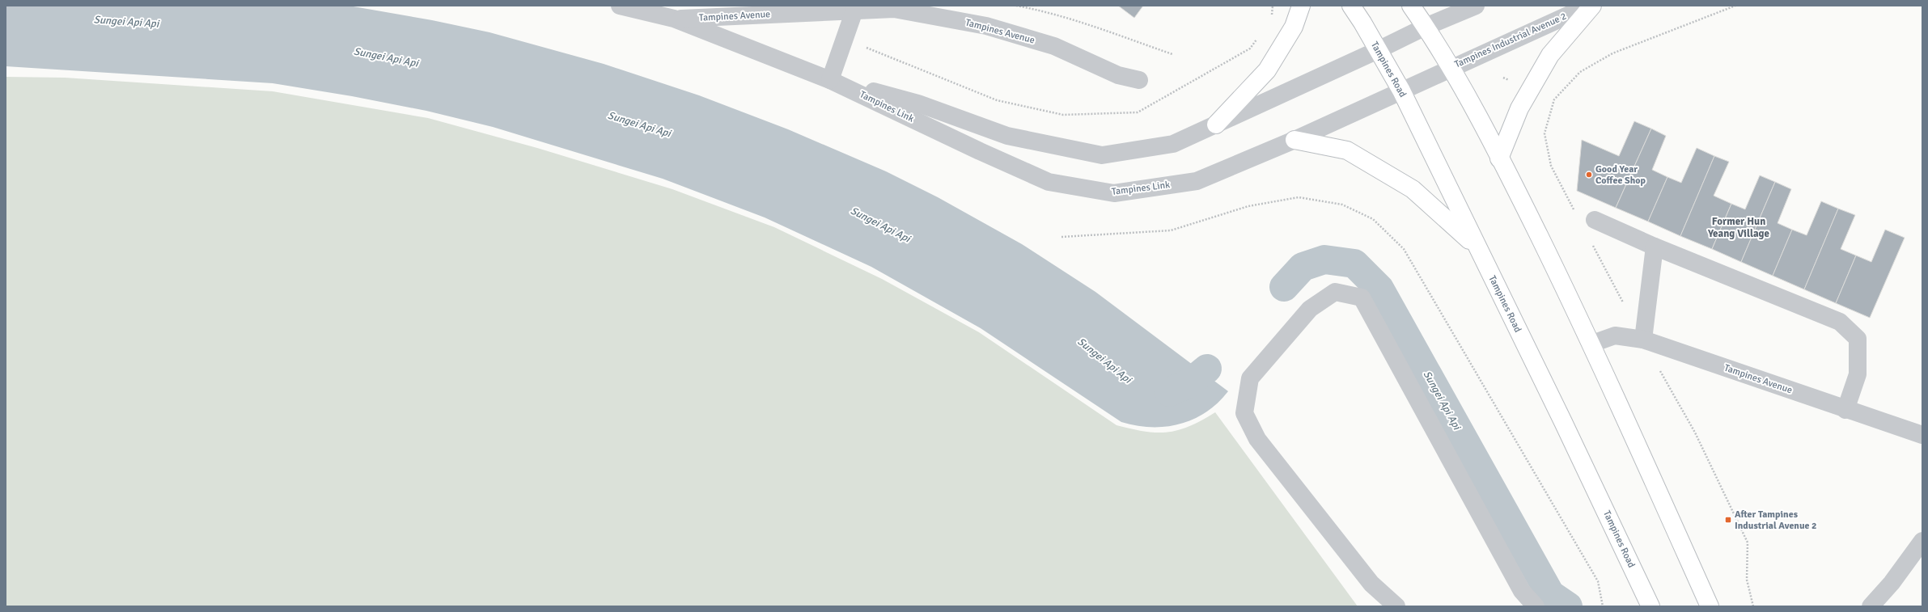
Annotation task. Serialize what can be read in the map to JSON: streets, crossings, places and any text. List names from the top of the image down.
{
  "streets": {
    "main road": ["Tampines Road"],
    "street": ["Tampines Avenue", "Tampines Industrial Avenue 2", "Tampines Link"]
  },
  "crossings": [
    ["Tampines Avenue", "Tampines Link"],
    ["Tampines Industrial Avenue 2", "Tampines Link"],
    ["Tampines Road", "Tampines Link"]
  ],
  "districts": ["Former Hun Yeang Village"],
  "water": ["Sungei Api Api"],
  "places": {
    "other": ["Good Year Coffee Shop"],
    "transit": ["After Tampines Industrial Avenue 2"]
  }
}
